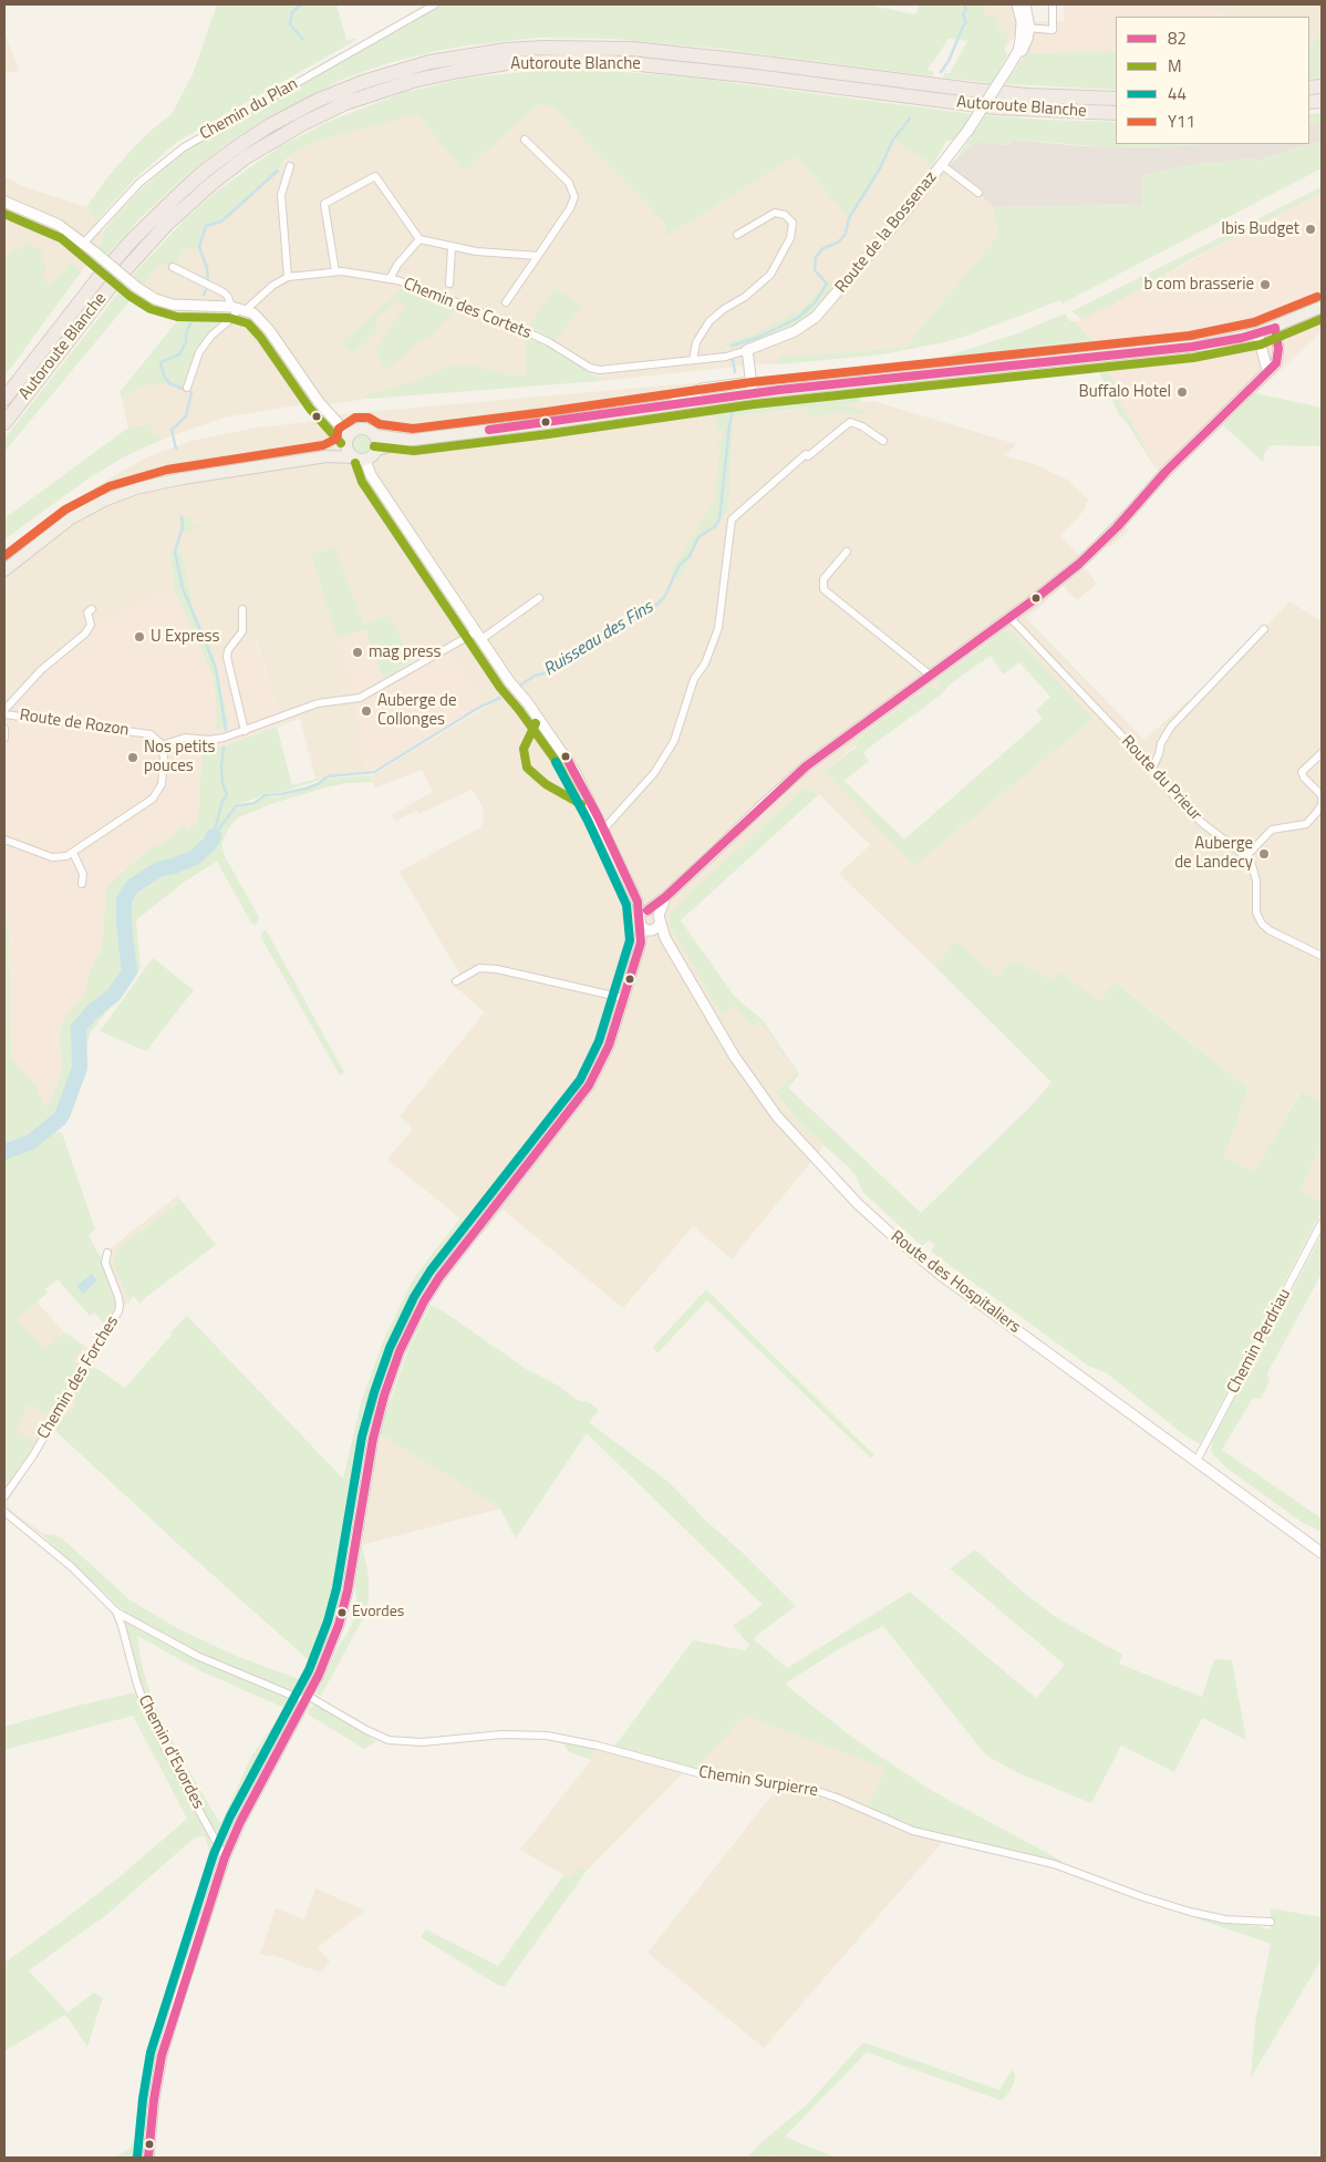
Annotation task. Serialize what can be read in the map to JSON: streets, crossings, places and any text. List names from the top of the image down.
{
  "streets": {
    "highway": ["Autoroute Blanche"],
    "street": [
      "Chemin du Plan",
      "Route de la Bossenaz",
      "Chemin des Cortets",
      "Route de Rozon",
      "Route du Prieur",
      "Route des Hospitaliers",
      "Chemin Perdriau",
      "Chemin des Forches",
      "Chemin d'Evordes",
      "Chemin Surpierre"
    ]
  },
  "crossings": [
    ["Route de la Bossenaz", "Chemin des Cortets"],
    ["Route des Hospitaliers", "Chemin Perdriau"],
    ["Chemin d'Evordes", "Chemin Surpierre"]
  ],
  "water": ["Ruisseau des Fins"],
  "places": [
    "Ibis Budget",
    "b com brasserie",
    "Buffalo Hotel",
    "U Express",
    "mag press",
    "Auberge de Collonges",
    "Nos petits pouces",
    "Auberge de Landecy",
    "Evordes"
  ],
  "lines": [
    "transit line M",
    "transit line Y11",
    "transit line 82",
    "transit line 44"
  ],
  "legend": [
    "82",
    "M",
    "44",
    "Y11"
  ]
}
